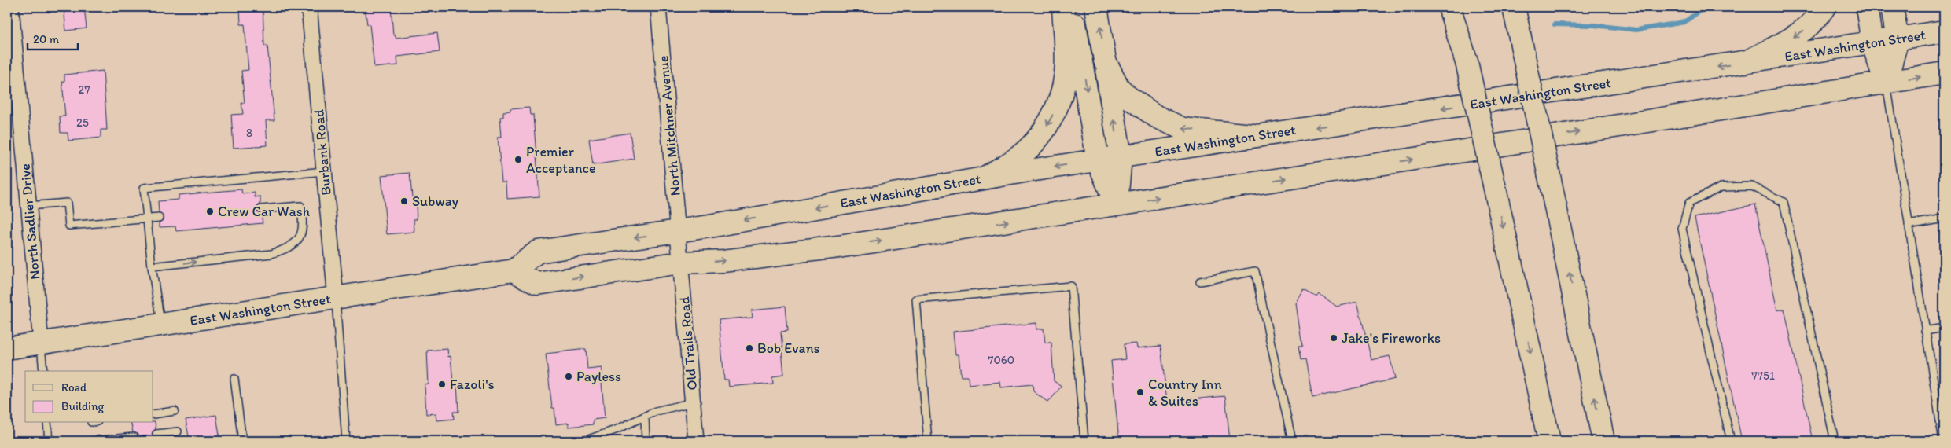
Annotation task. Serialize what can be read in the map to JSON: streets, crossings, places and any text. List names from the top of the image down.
{
  "streets": {
    "main road": ["East Washington Street"],
    "street": [
      "North Mitchner Avenue",
      "Burbank Road",
      "North Sadlier Drive",
      "Old Trails Road"
    ]
  },
  "crossings": [
    ["East Washington Street", "North Mitchner Avenue"],
    ["East Washington Street", "Burbank Road"],
    ["East Washington Street", "North Sadlier Drive"],
    ["East Washington Street", "Old Trails Road"],
    ["North Mitchner Avenue", "Old Trails Road"]
  ],
  "places": [
    "Premier Acceptance",
    "Subway",
    "Crew Car Wash",
    "Jake's Fireworks",
    "Bob Evans",
    "Payless",
    "Fazoli's",
    "Country Inn & Suites"
  ],
  "house_numbers": [
    "27",
    "25",
    "8",
    "7060",
    "7751"
  ],
  "legend": ["Road", "Building"],
  "scale_bar": "20 m"
}
